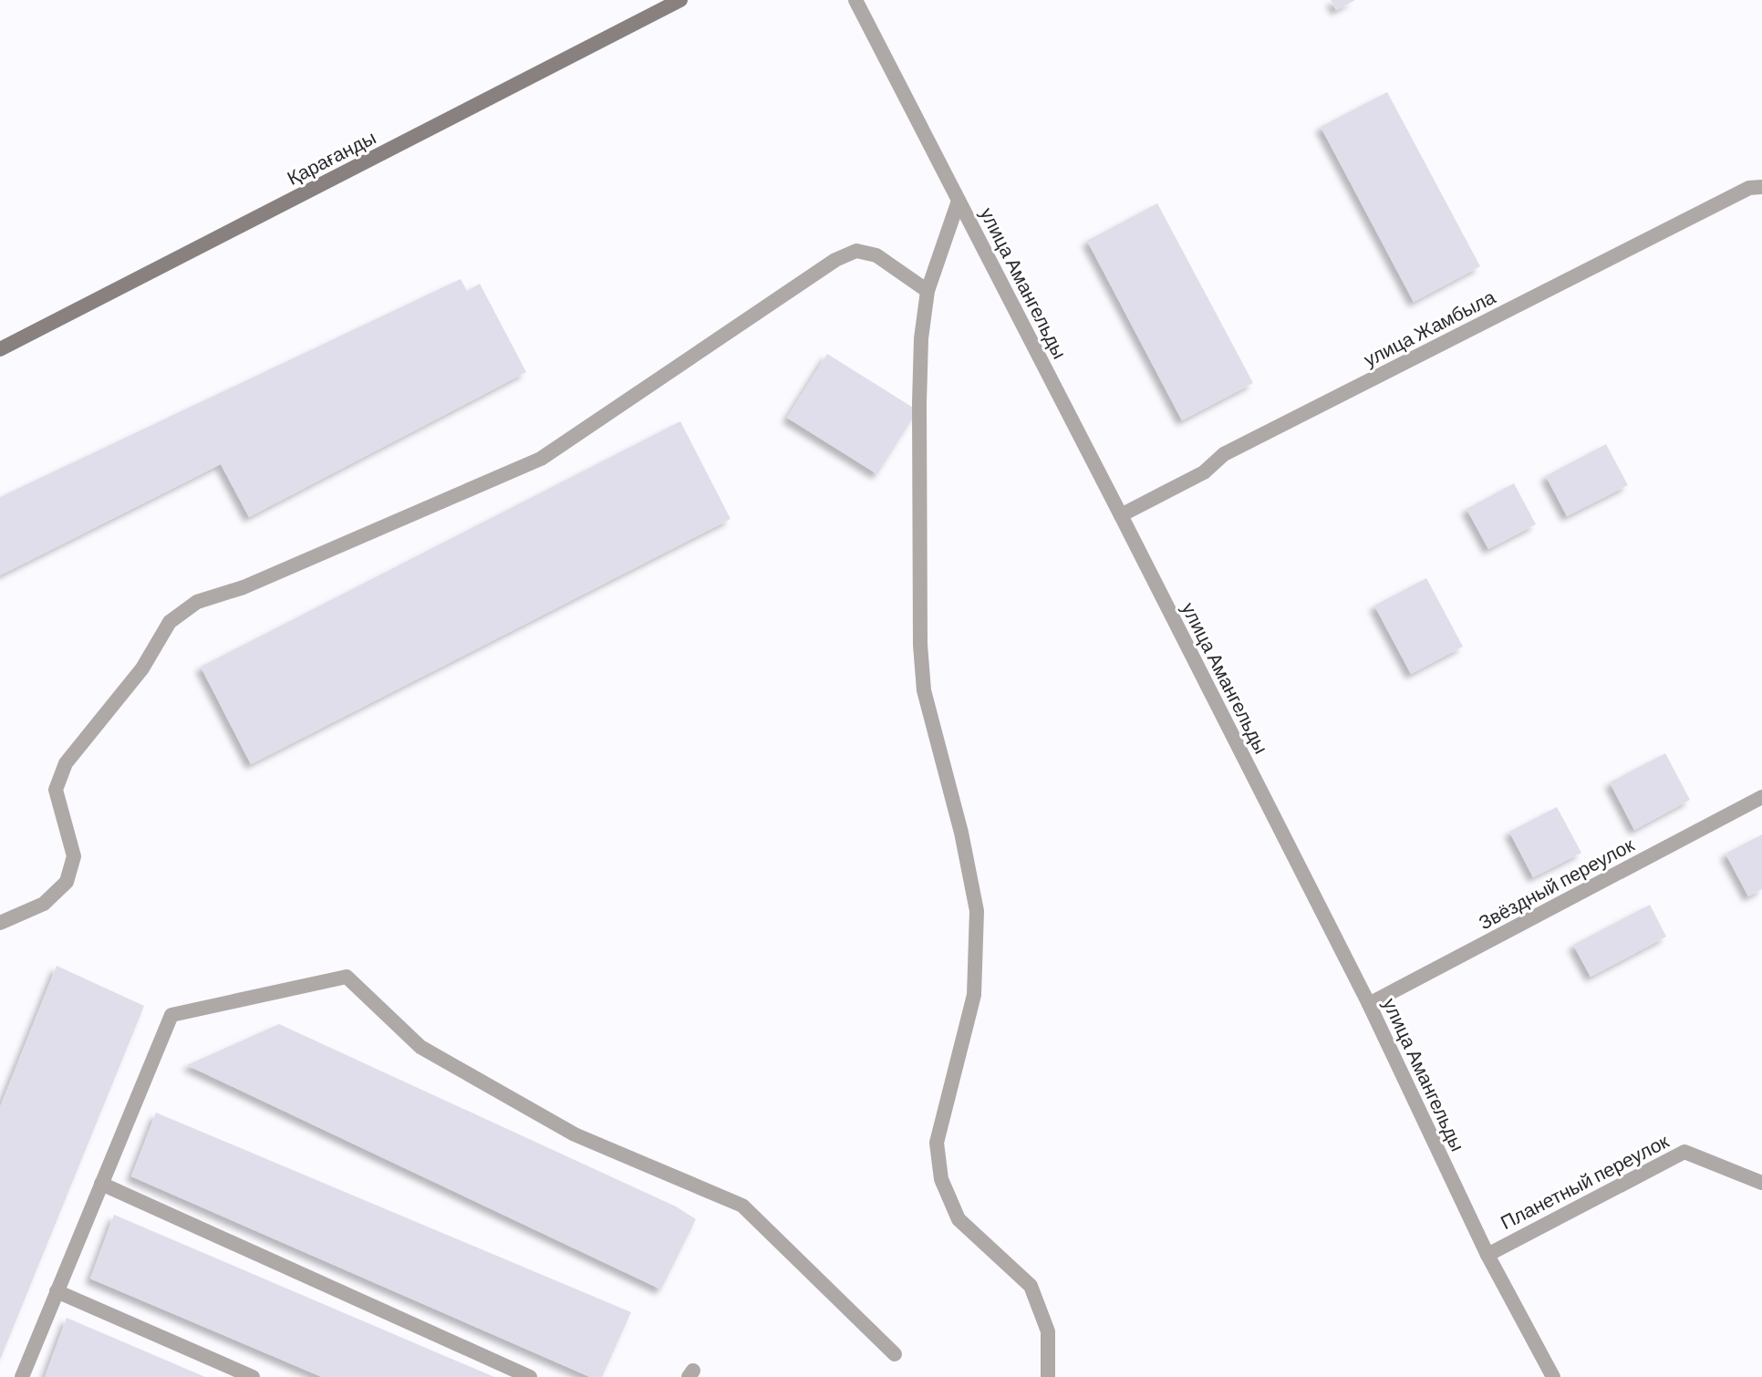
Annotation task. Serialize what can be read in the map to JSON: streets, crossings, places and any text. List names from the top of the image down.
{
  "streets": {
    "main road": ["Қарағанды"],
    "street": [
      "улица Амангельды",
      "улица Жамбыла",
      "Звёздный переулок",
      "Планетный переулок"
    ]
  },
  "crossings": [
    ["улица Амангельды", "улица Жамбыла"],
    ["улица Амангельды", "Звёздный переулок"],
    ["улица Амангельды", "Планетный переулок"]
  ]
}
